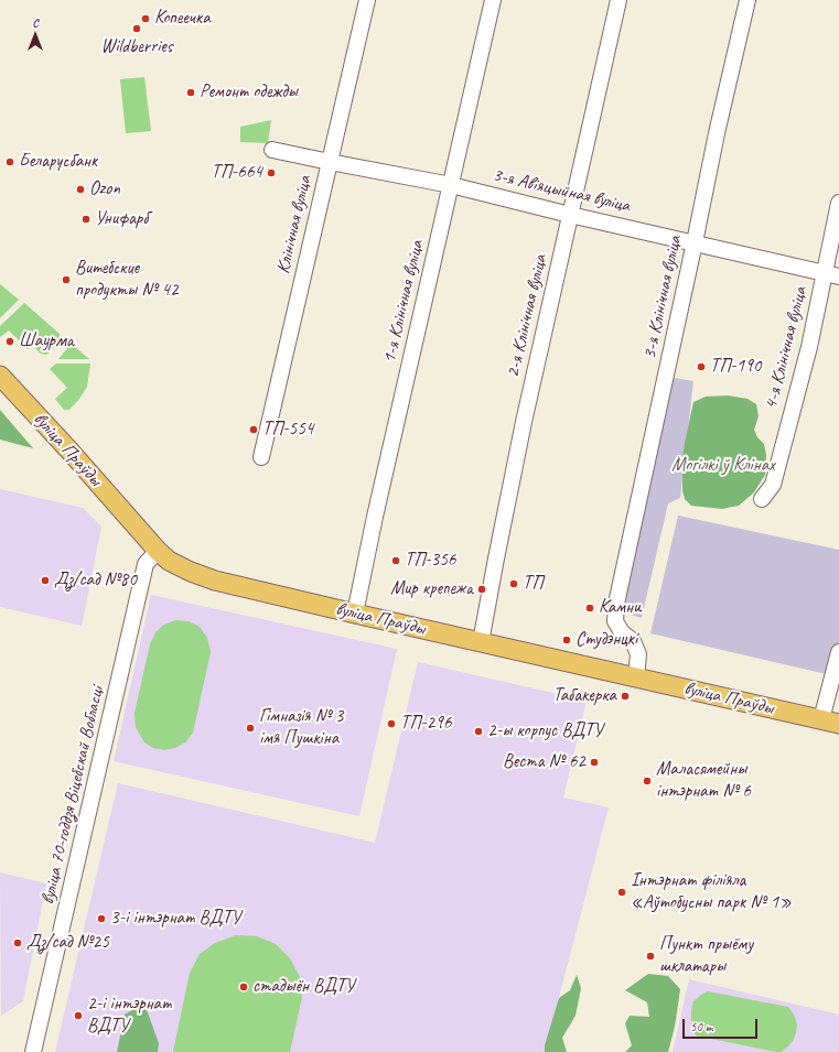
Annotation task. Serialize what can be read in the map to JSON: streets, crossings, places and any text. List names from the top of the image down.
{
  "streets": {
    "main road": ["вуліца Праўды"],
    "street": [
      "3-я Авіяцыйная вуліца",
      "Клінічная вуліца",
      "3-я Клінічная вуліца",
      "1-я Клінічная вуліца",
      "2-я Клінічная вуліца",
      "4-я Клінічная вуліца",
      "вуліца 70-годдзя Віцебскай Вобласці"
    ]
  },
  "crossings": [
    ["3-я Авіяцыйная вуліца", "Клінічная вуліца"],
    ["3-я Авіяцыйная вуліца", "3-я Клінічная вуліца"],
    ["3-я Авіяцыйная вуліца", "1-я Клінічная вуліца"],
    ["3-я Авіяцыйная вуліца", "2-я Клінічная вуліца"],
    ["3-я Авіяцыйная вуліца", "4-я Клінічная вуліца"],
    ["3-я Клінічная вуліца", "вуліца Праўды"],
    ["1-я Клінічная вуліца", "вуліца Праўды"],
    ["2-я Клінічная вуліца", "вуліца Праўды"],
    ["вуліца Праўды", "вуліца 70-годдзя Віцебскай Вобласці"]
  ],
  "parks": ["Могілкі ў Клінах"],
  "places": [
    "Копеечка",
    "Wildberries",
    "Ремонт одежды",
    "Беларусбанк",
    "ТП-664",
    "Ozon",
    "Унифарб",
    "Витебские продукты № 42",
    "Шаурма",
    "ТП-190",
    "ТП-554",
    "ТП-356",
    "Дз/сад №80",
    "ТП",
    "Мир крепежа",
    "Камни",
    "Студэнцкі",
    "Табакерка",
    "ТП-296",
    "Гімназія № 3 імя Пушкіна",
    "2-ы корпус ВДТУ",
    "Веста № 62",
    "Маласямейны інтэрнат № 6",
    "Інтэрнат філіяла «Аўтобусны парк № 1»",
    "3-і інтэрнат ВДТУ",
    "Дз/сад №25",
    "Пункт прыёму шклатары",
    "стадыён ВДТУ",
    "2-і інтэрнат ВДТУ"
  ],
  "scale_bar": "50 m",
  "north": "top"
}
